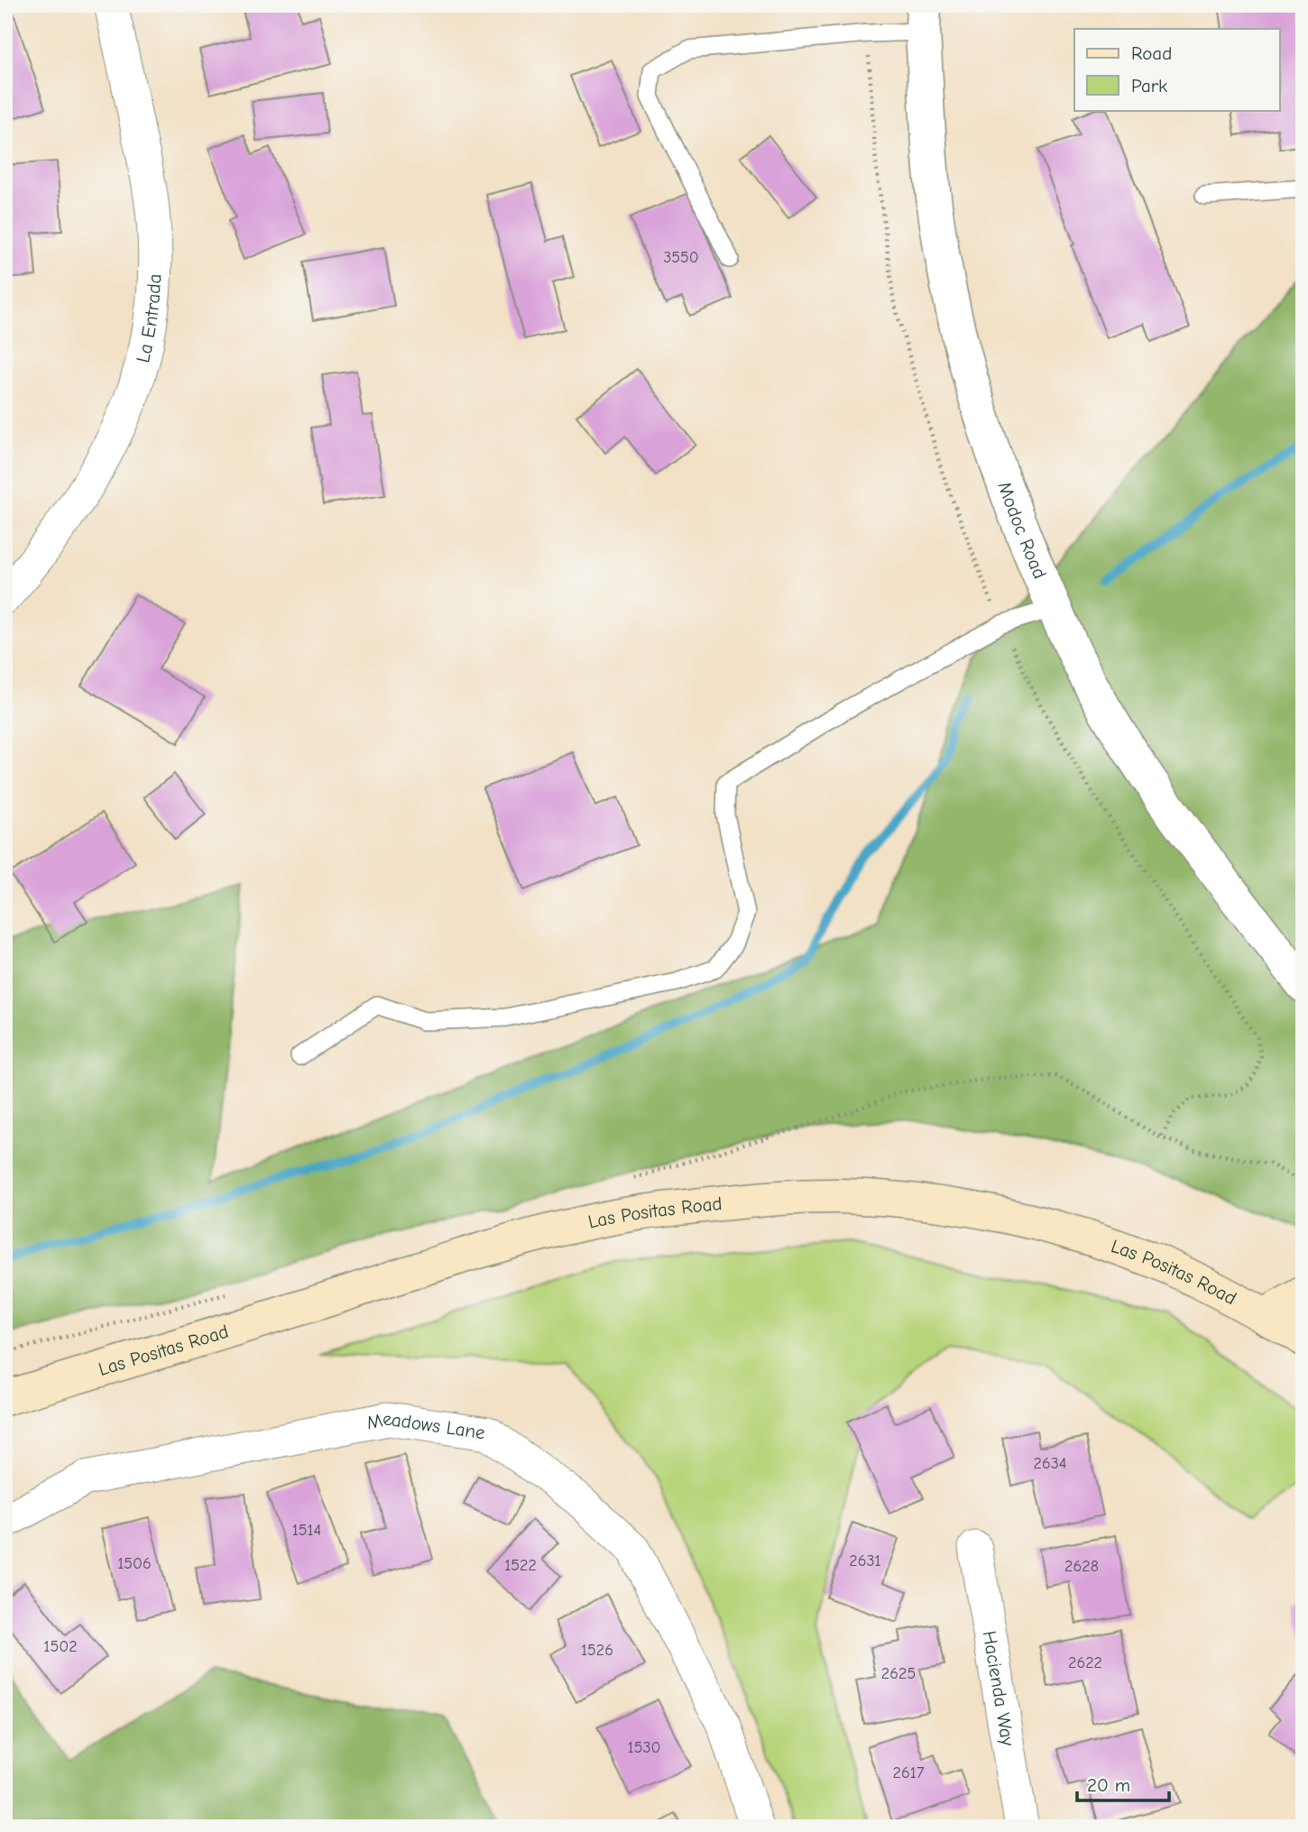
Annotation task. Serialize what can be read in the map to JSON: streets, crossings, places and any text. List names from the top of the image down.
{
  "streets": {
    "main road": ["Las Positas Road"],
    "street": [
      "La Entrada",
      "Modoc Road",
      "Meadows Lane",
      "Hacienda Way"
    ]
  },
  "house_numbers": [
    "3550",
    "2634",
    "1514",
    "2631",
    "1506",
    "1522",
    "2628",
    "1502",
    "1526",
    "2622",
    "2625",
    "1530",
    "2617"
  ],
  "legend": ["Road", "Park"],
  "scale_bar": "20 m"
}
